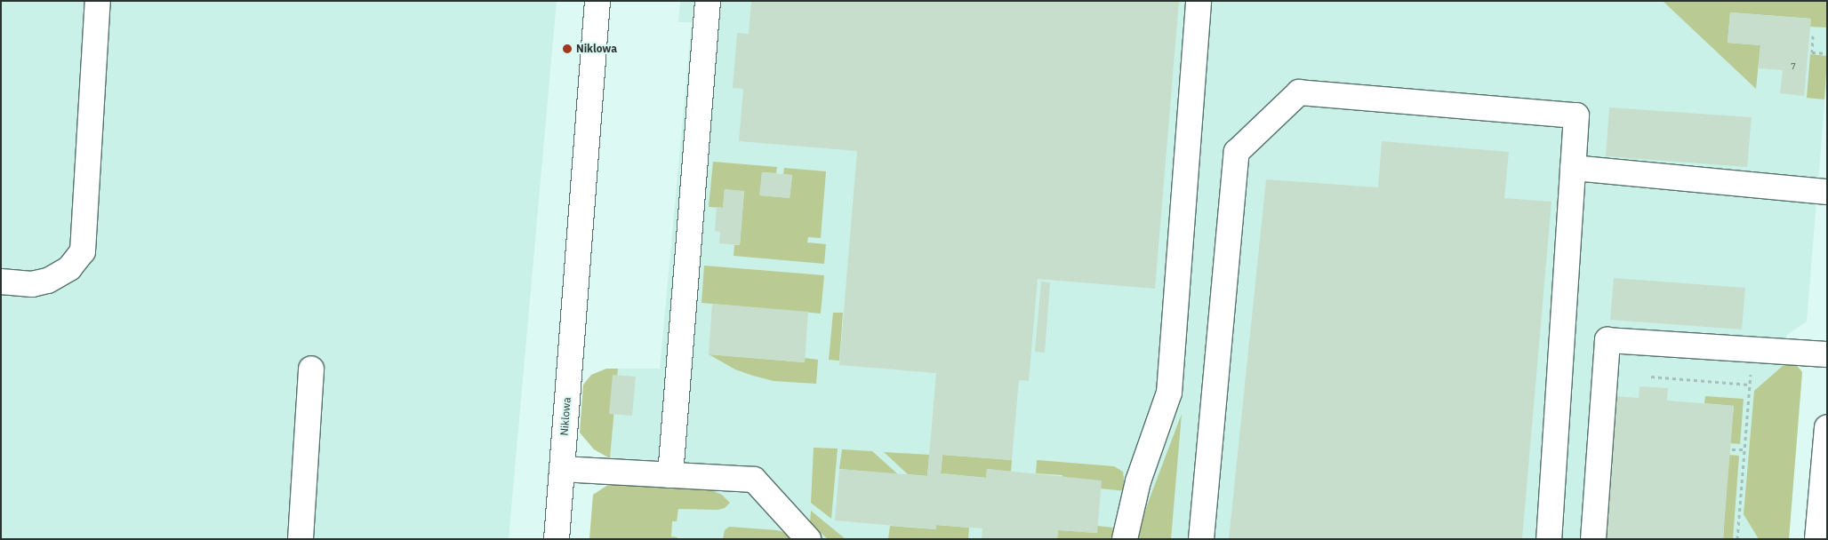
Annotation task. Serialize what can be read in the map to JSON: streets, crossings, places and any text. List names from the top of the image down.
{
  "streets": {
    "street": ["Niklowa"]
  },
  "places": ["Niklowa"],
  "house_numbers": ["7"]
}
